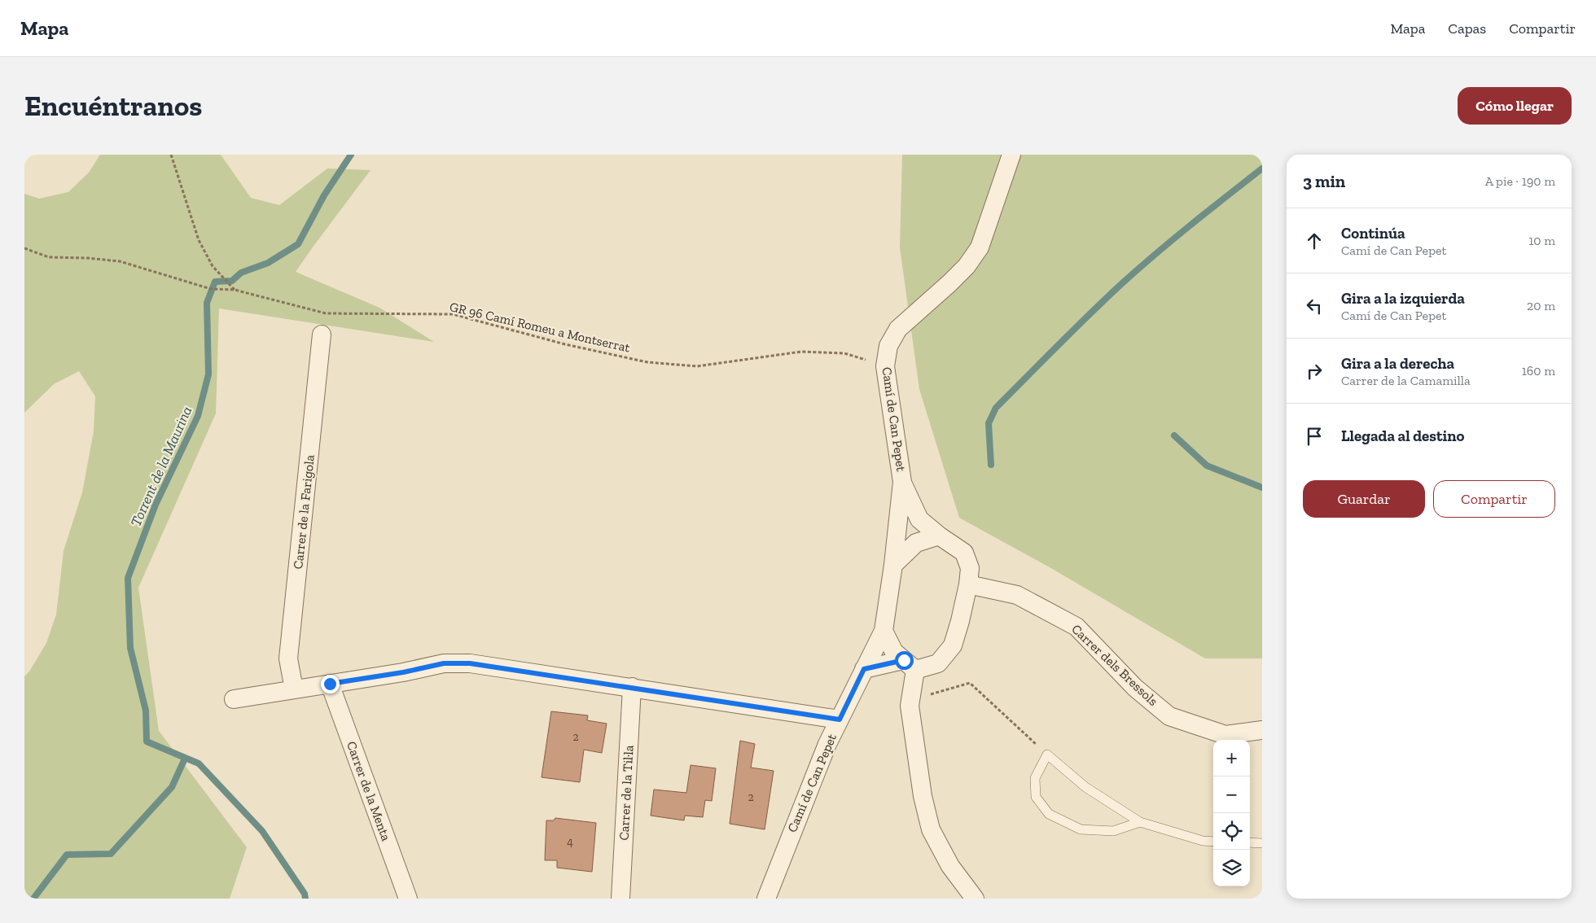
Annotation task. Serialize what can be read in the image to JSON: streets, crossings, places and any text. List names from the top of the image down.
{
  "streets": {
    "street": [
      "Camí de Can Pepet",
      "Carrer de la Farigola",
      "Carrer dels Bressols",
      "Carrer de la Menta",
      "Carrer de la Til·la"
    ],
    "path": ["GR 96 Camí Romeu a Montserrat"]
  },
  "crossings": [
    ["GR 96 Camí Romeu a Montserrat", "Camí de Can Pepet"],
    ["Camí de Can Pepet", "Carrer dels Bressols"]
  ],
  "water": ["Torrent de la Maurina"],
  "house_numbers": ["2", "2", "4"],
  "page": {
    "header": "Mapa",
    "nav": ["Mapa", "Capas", "Compartir"],
    "buttons": [
      "Cómo llegar",
      ["Guardar", "Compartir"]
    ],
    "title": "Encuéntranos",
    "heading": ["3 min", "A pie · 190 m"],
    "list": [
      ["Continúa", "Camí de Can Pepet", "10 m"],
      ["Gira a la izquierda", "Camí de Can Pepet", "20 m"],
      ["Gira a la derecha", "Carrer de la Camamilla", "160 m"],
      "Llegada al destino"
    ],
    "map_buttons": ["+", "−"]
  }
}
